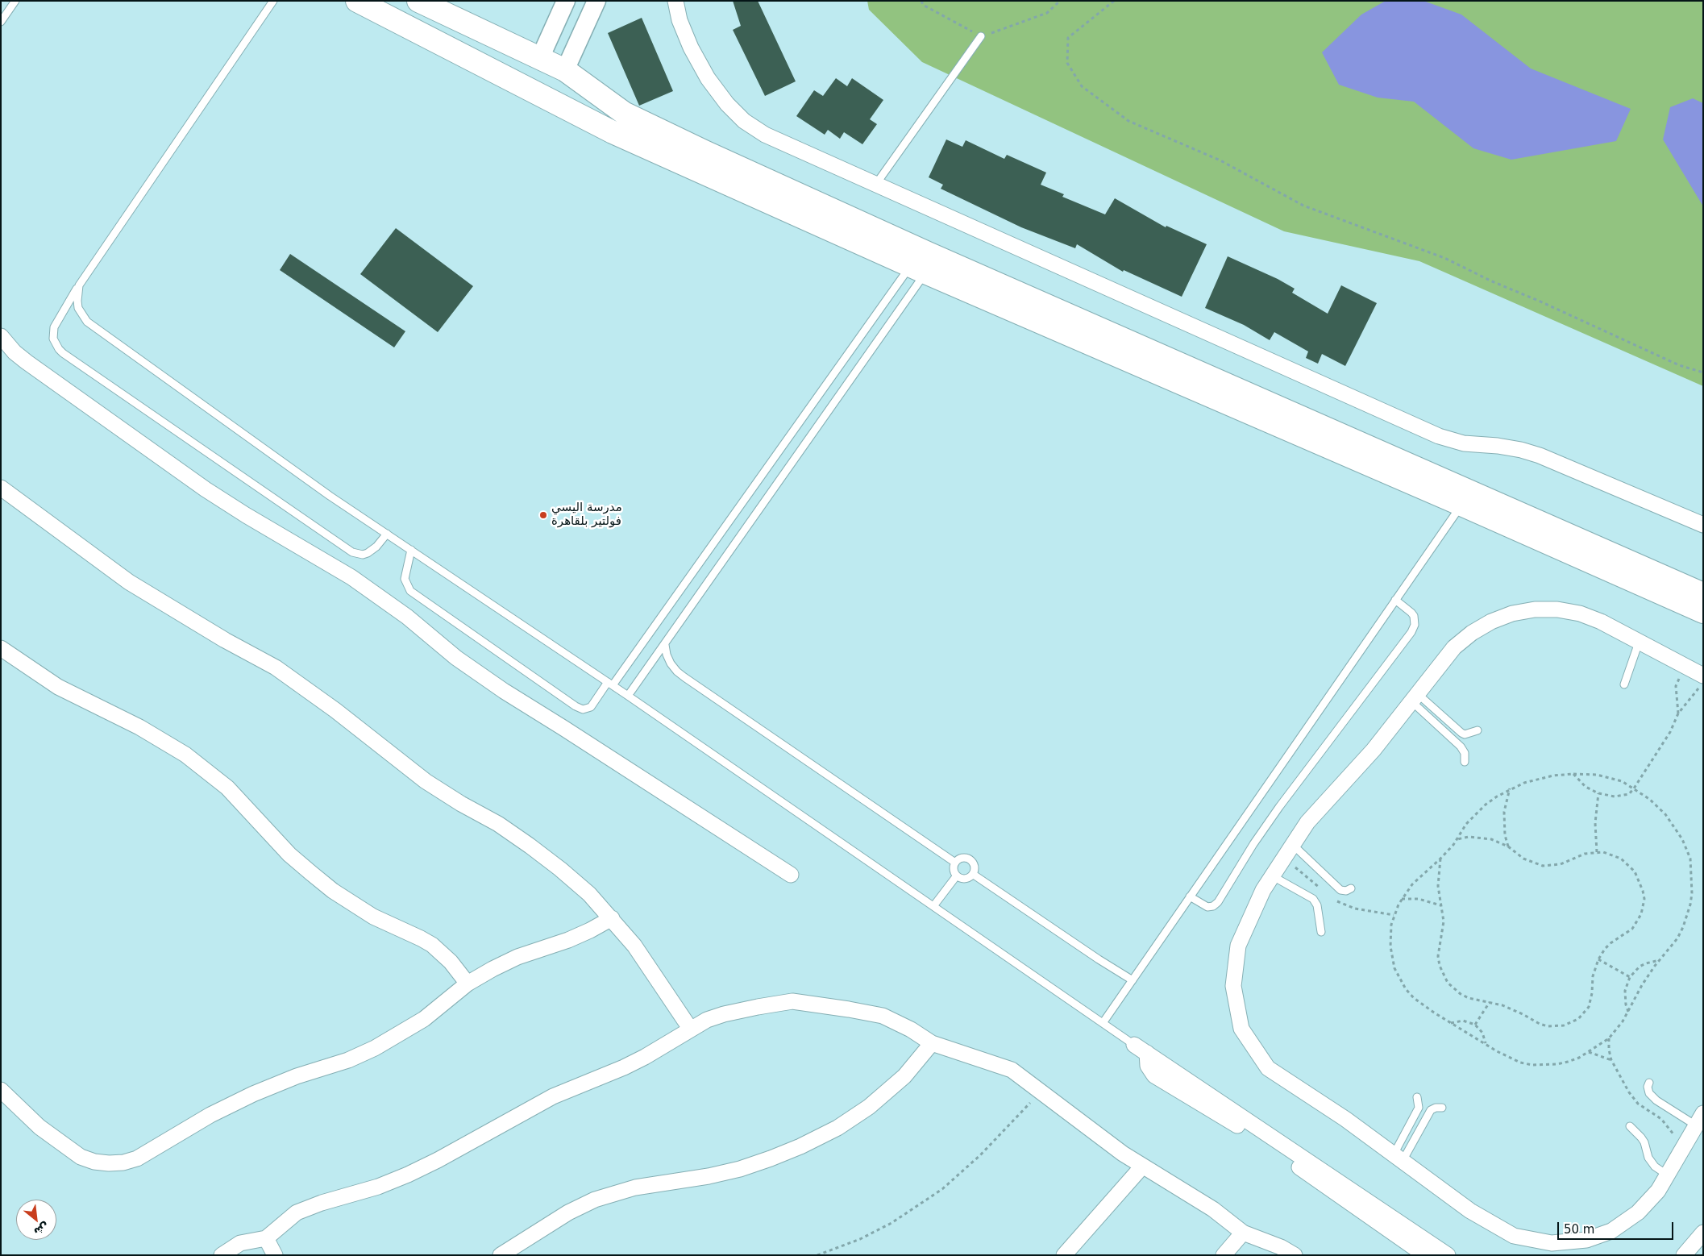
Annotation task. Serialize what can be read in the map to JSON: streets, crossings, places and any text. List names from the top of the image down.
{
  "places": ["مدرسة اليسي فولتير بلقاهرة"],
  "scale_bar": "50 m",
  "north": "bottom right"
}
